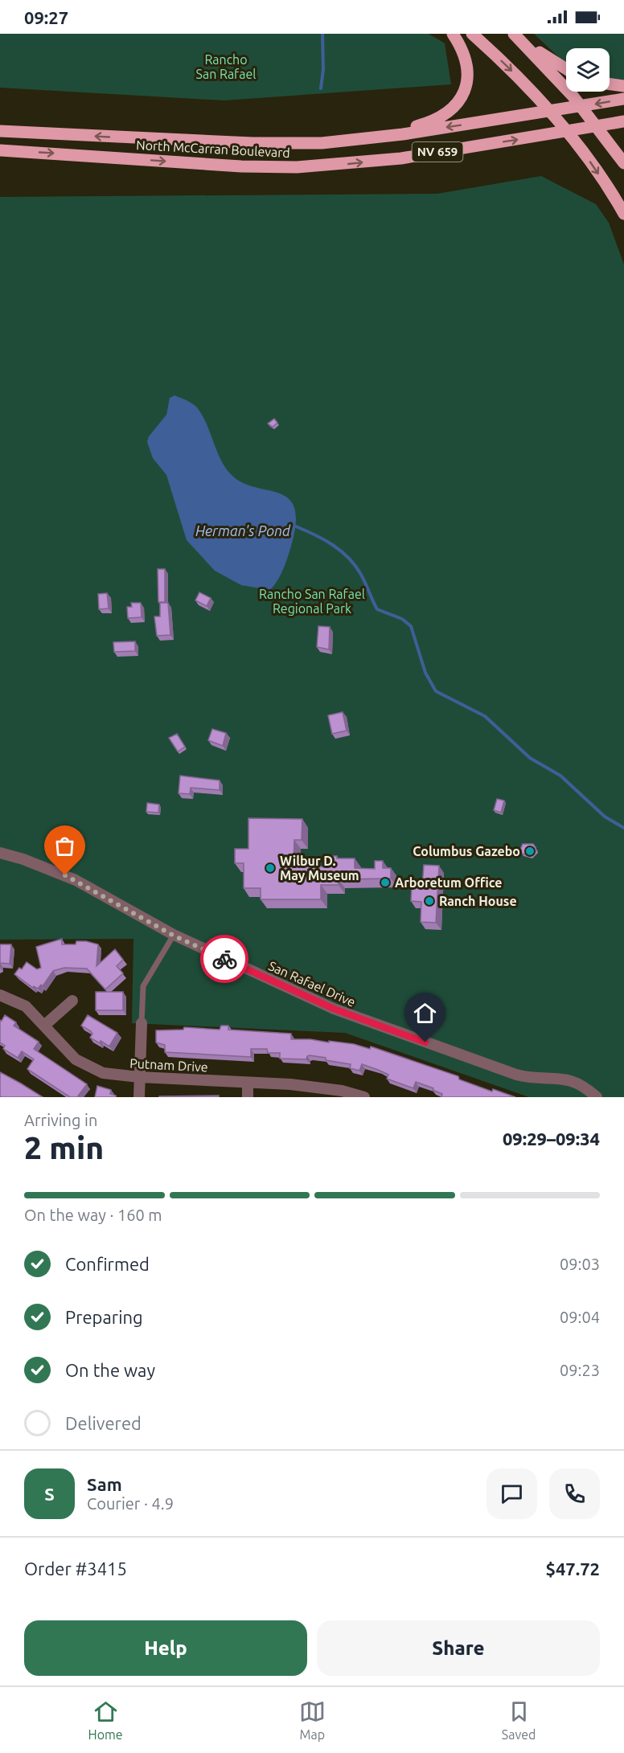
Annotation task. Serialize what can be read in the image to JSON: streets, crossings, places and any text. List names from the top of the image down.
{
  "streets": {
    "main road": ["North McCarran Boulevard", "NV 659"],
    "street": ["San Rafael Drive", "Putnam Drive"]
  },
  "water": ["Herman's Pond"],
  "parks": ["Rancho San Rafael", "Rancho San Rafael Regional Park"],
  "places": [
    "Columbus Gazebo",
    "Wilbur D. May Museum",
    "Arboretum Office",
    "Ranch House"
  ],
  "page": {
    "status": "09:27",
    "heading": ["2 min", "Arriving in", "09:29–09:34"],
    "panel": [
      "Sam",
      "Courier · 4.9",
      "Order #3415",
      "$47.72"
    ],
    "bar": "On the way · 160 m",
    "list": [
      ["Confirmed", "09:03"],
      ["Preparing", "09:04"],
      ["On the way", "09:23"],
      "Delivered"
    ],
    "round": "S",
    "buttons": ["Help", "Share"],
    "tabs": ["Home", "Map", "Saved"]
  }
}
